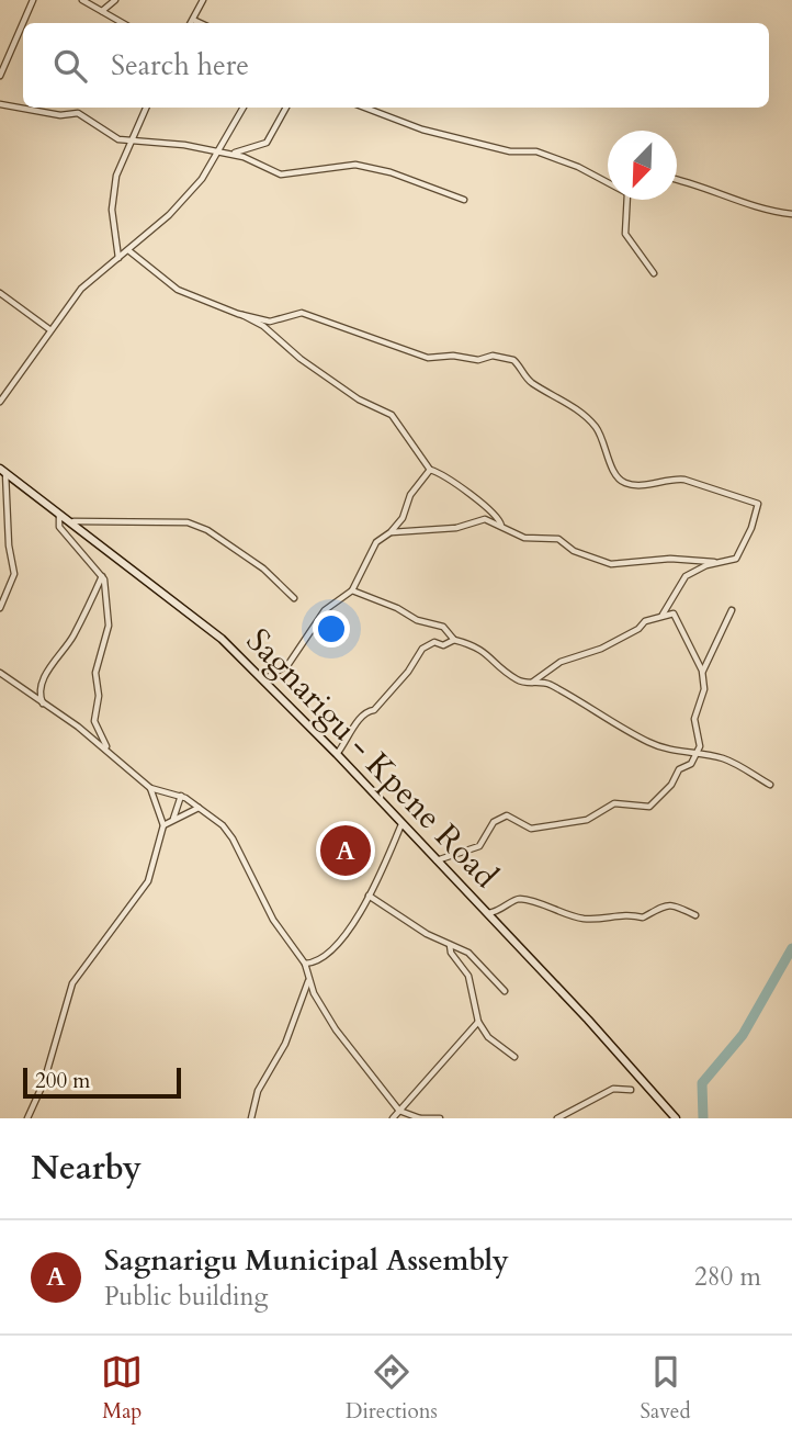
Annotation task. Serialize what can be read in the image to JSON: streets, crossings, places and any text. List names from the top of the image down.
{
  "streets": {
    "street": ["Sagnarigu - Kpene Road"]
  },
  "scale_bar": "200 m",
  "north": "bottom left",
  "page": {
    "search": "Search here",
    "pins": "A",
    "scale": "200 m",
    "heading": "Nearby",
    "list": [
      {
        "mark": "A",
        "name": "Sagnarigu Municipal Assembly",
        "note": "Public building",
        "value": "280 m"
      }
    ],
    "nav": ["Map", "Directions", "Saved"]
  }
}
